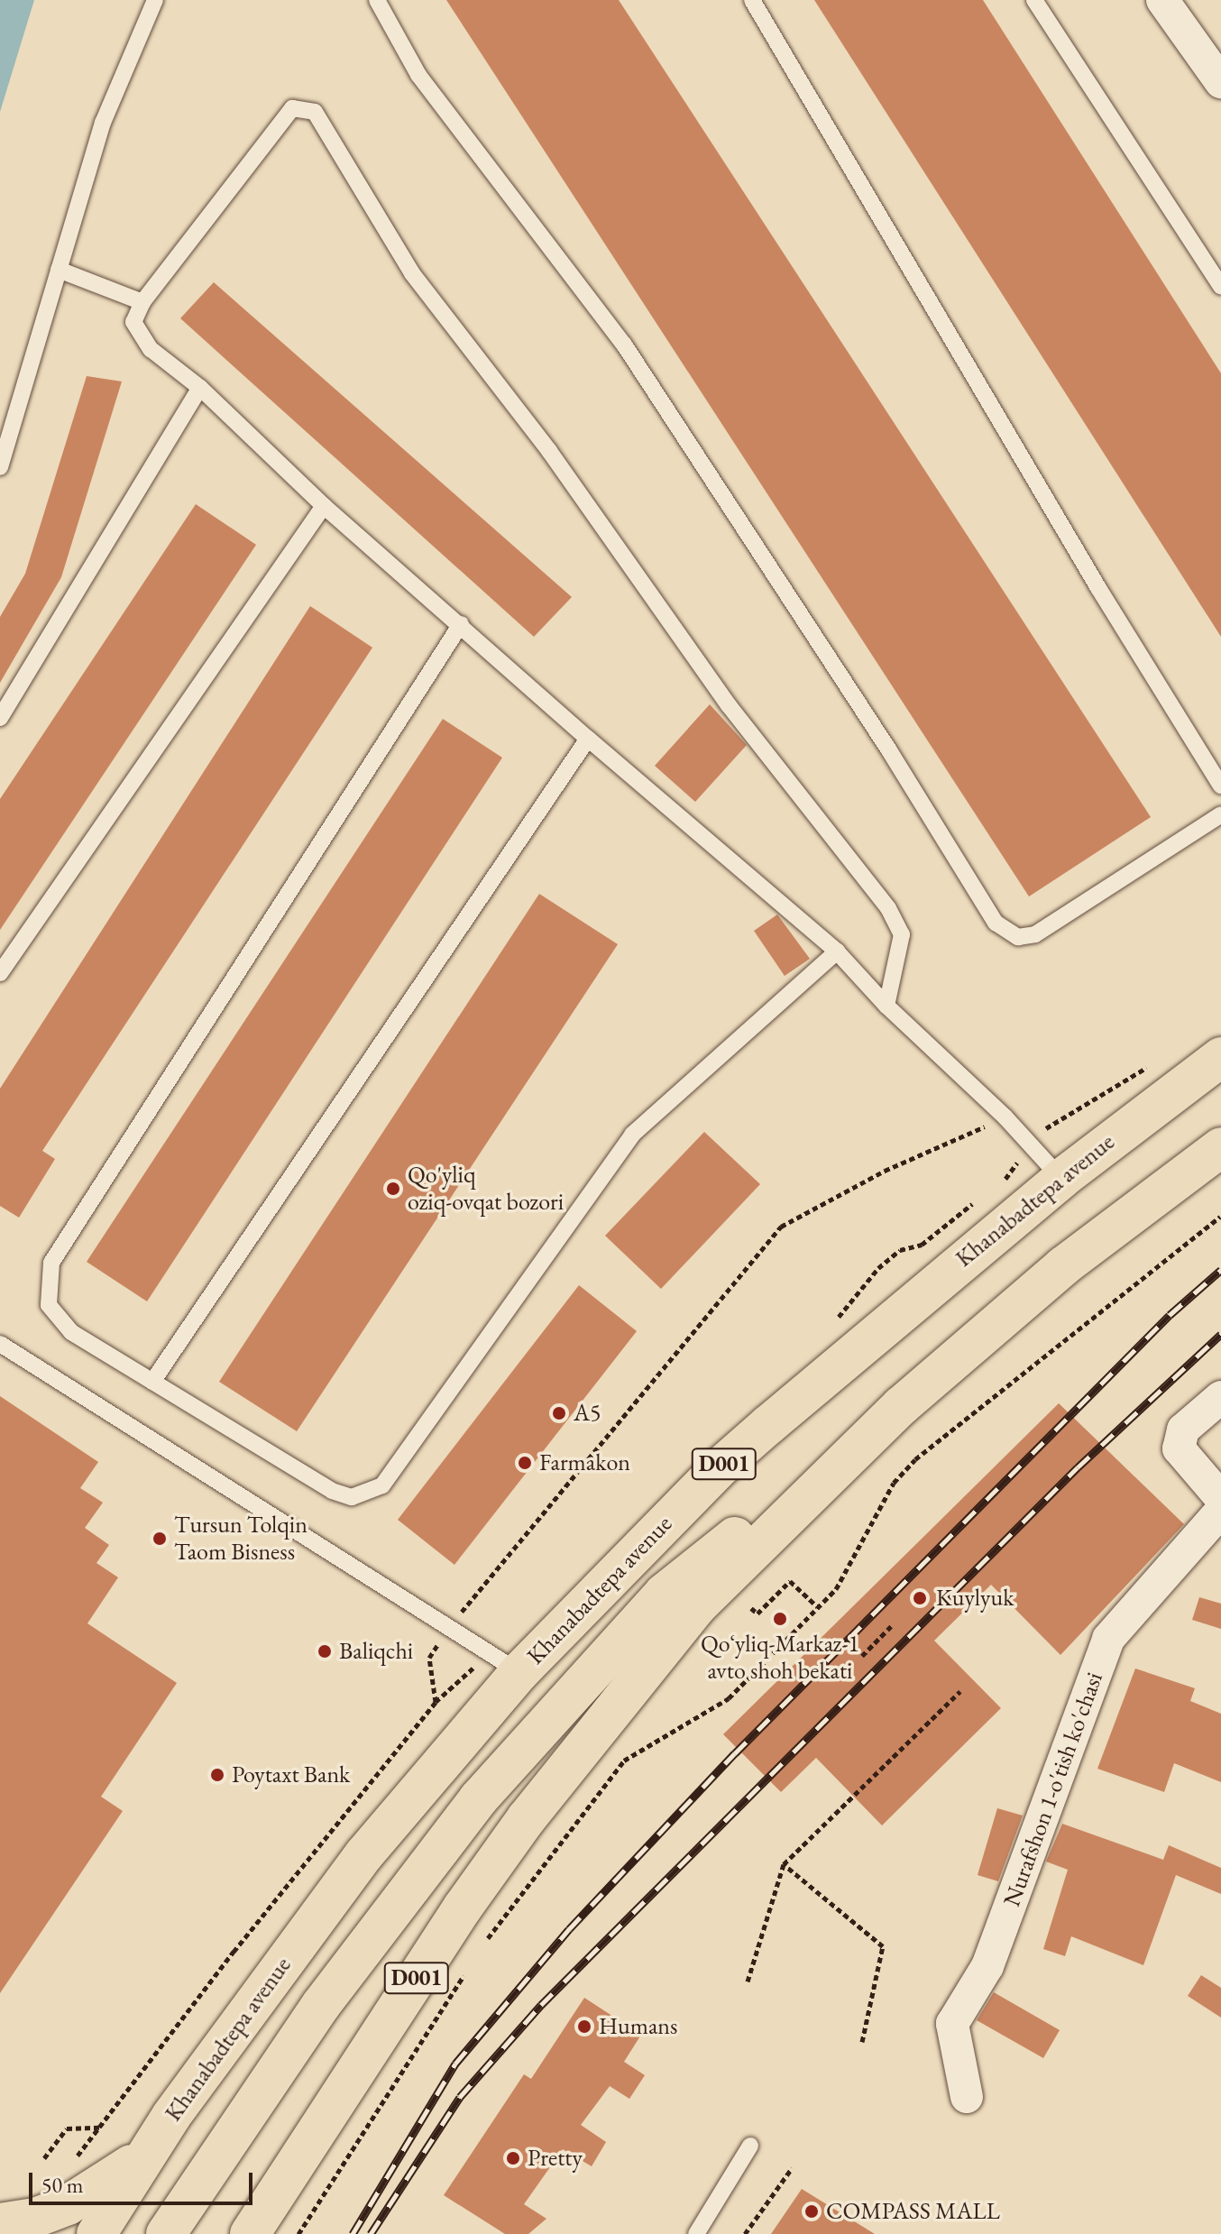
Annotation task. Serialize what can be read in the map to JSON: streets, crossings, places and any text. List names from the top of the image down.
{
  "streets": {
    "highway": ["Khanabadtepa avenue", "D001"],
    "street": ["Nurafshon 1-o'tish ko'chasi"]
  },
  "places": [
    "Qo'yliq oziq-ovqat bozori",
    "A5",
    "Farmakon",
    "Tursun Tolqin Taom Bisness",
    "Kuylyuk",
    "Qoʻyliq-Markaz-1 avto shoh bekati",
    "Baliqchi",
    "Poytaxt Bank",
    "Humans",
    "Pretty",
    "COMPASS MALL"
  ],
  "scale_bar": "50 m"
}
